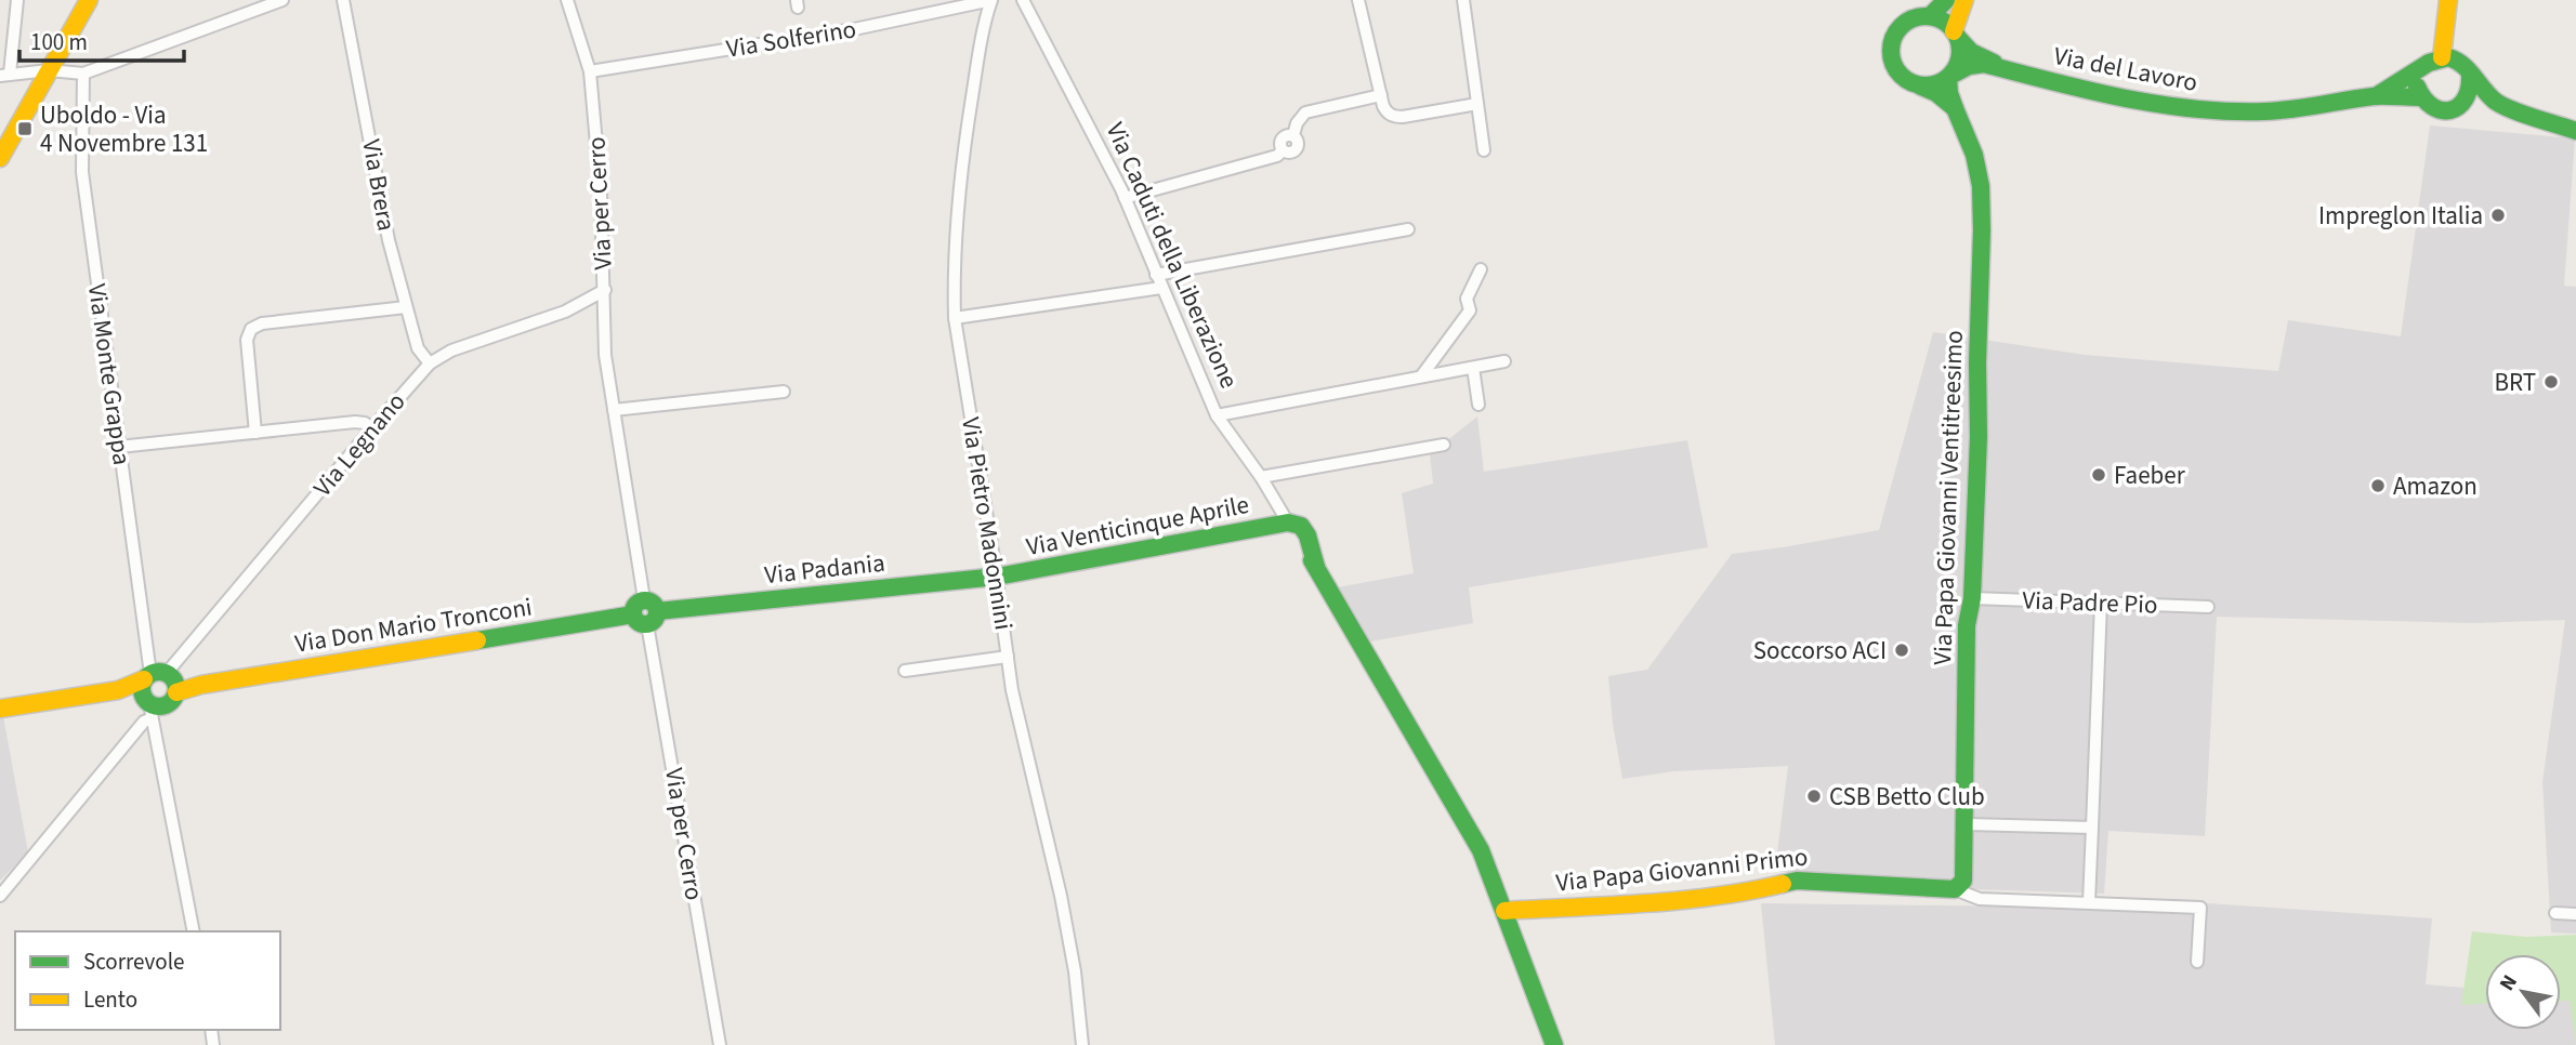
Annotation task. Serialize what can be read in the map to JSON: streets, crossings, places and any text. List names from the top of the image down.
{
  "streets": {
    "street": [
      "Via Solferino",
      "Via del Lavoro",
      "Via Brera",
      "Via per Cerro",
      "Via Caduti della Liberazione",
      "Via Monte Grappa",
      "Via Legnano",
      "Via Papa Giovanni Ventitreesimo",
      "Via Pietro Madonnini",
      "Via Venticinque Aprile",
      "Via Padania",
      "Via Padre Pio",
      "Via Don Mario Tronconi",
      "Via Papa Giovanni Primo"
    ]
  },
  "crossings": [
    ["Via Solferino", "Via per Cerro"],
    ["Via Solferino", "Via Pietro Madonnini"],
    ["Via del Lavoro", "Via Papa Giovanni Ventitreesimo"],
    ["Via Brera", "Via Legnano"],
    ["Via per Cerro", "Via Legnano"],
    ["Via per Cerro", "Via Padania"],
    ["Via per Cerro", "Via Don Mario Tronconi"],
    ["Via Caduti della Liberazione", "Via Venticinque Aprile"],
    ["Via Caduti della Liberazione", "Via Papa Giovanni Primo"],
    ["Via Monte Grappa", "Via Legnano"],
    ["Via Monte Grappa", "Via Don Mario Tronconi"],
    ["Via Legnano", "Via Don Mario Tronconi"],
    ["Via Papa Giovanni Ventitreesimo", "Via Padre Pio"],
    ["Via Papa Giovanni Ventitreesimo", "Via Papa Giovanni Primo"],
    ["Via Pietro Madonnini", "Via Venticinque Aprile"],
    ["Via Pietro Madonnini", "Via Padania"],
    ["Via Venticinque Aprile", "Via Padania"],
    ["Via Padania", "Via Don Mario Tronconi"]
  ],
  "places": {
    "transit": ["Uboldo - Via 4 Novembre 131"],
    "other": [
      "Impreglon Italia",
      "BRT",
      "Faeber",
      "Amazon",
      "Soccorso ACI",
      "CSB Betto Club"
    ]
  },
  "legend": ["Scorrevole", "Lento"],
  "scale_bar": "100 m",
  "north": "top left"
}
